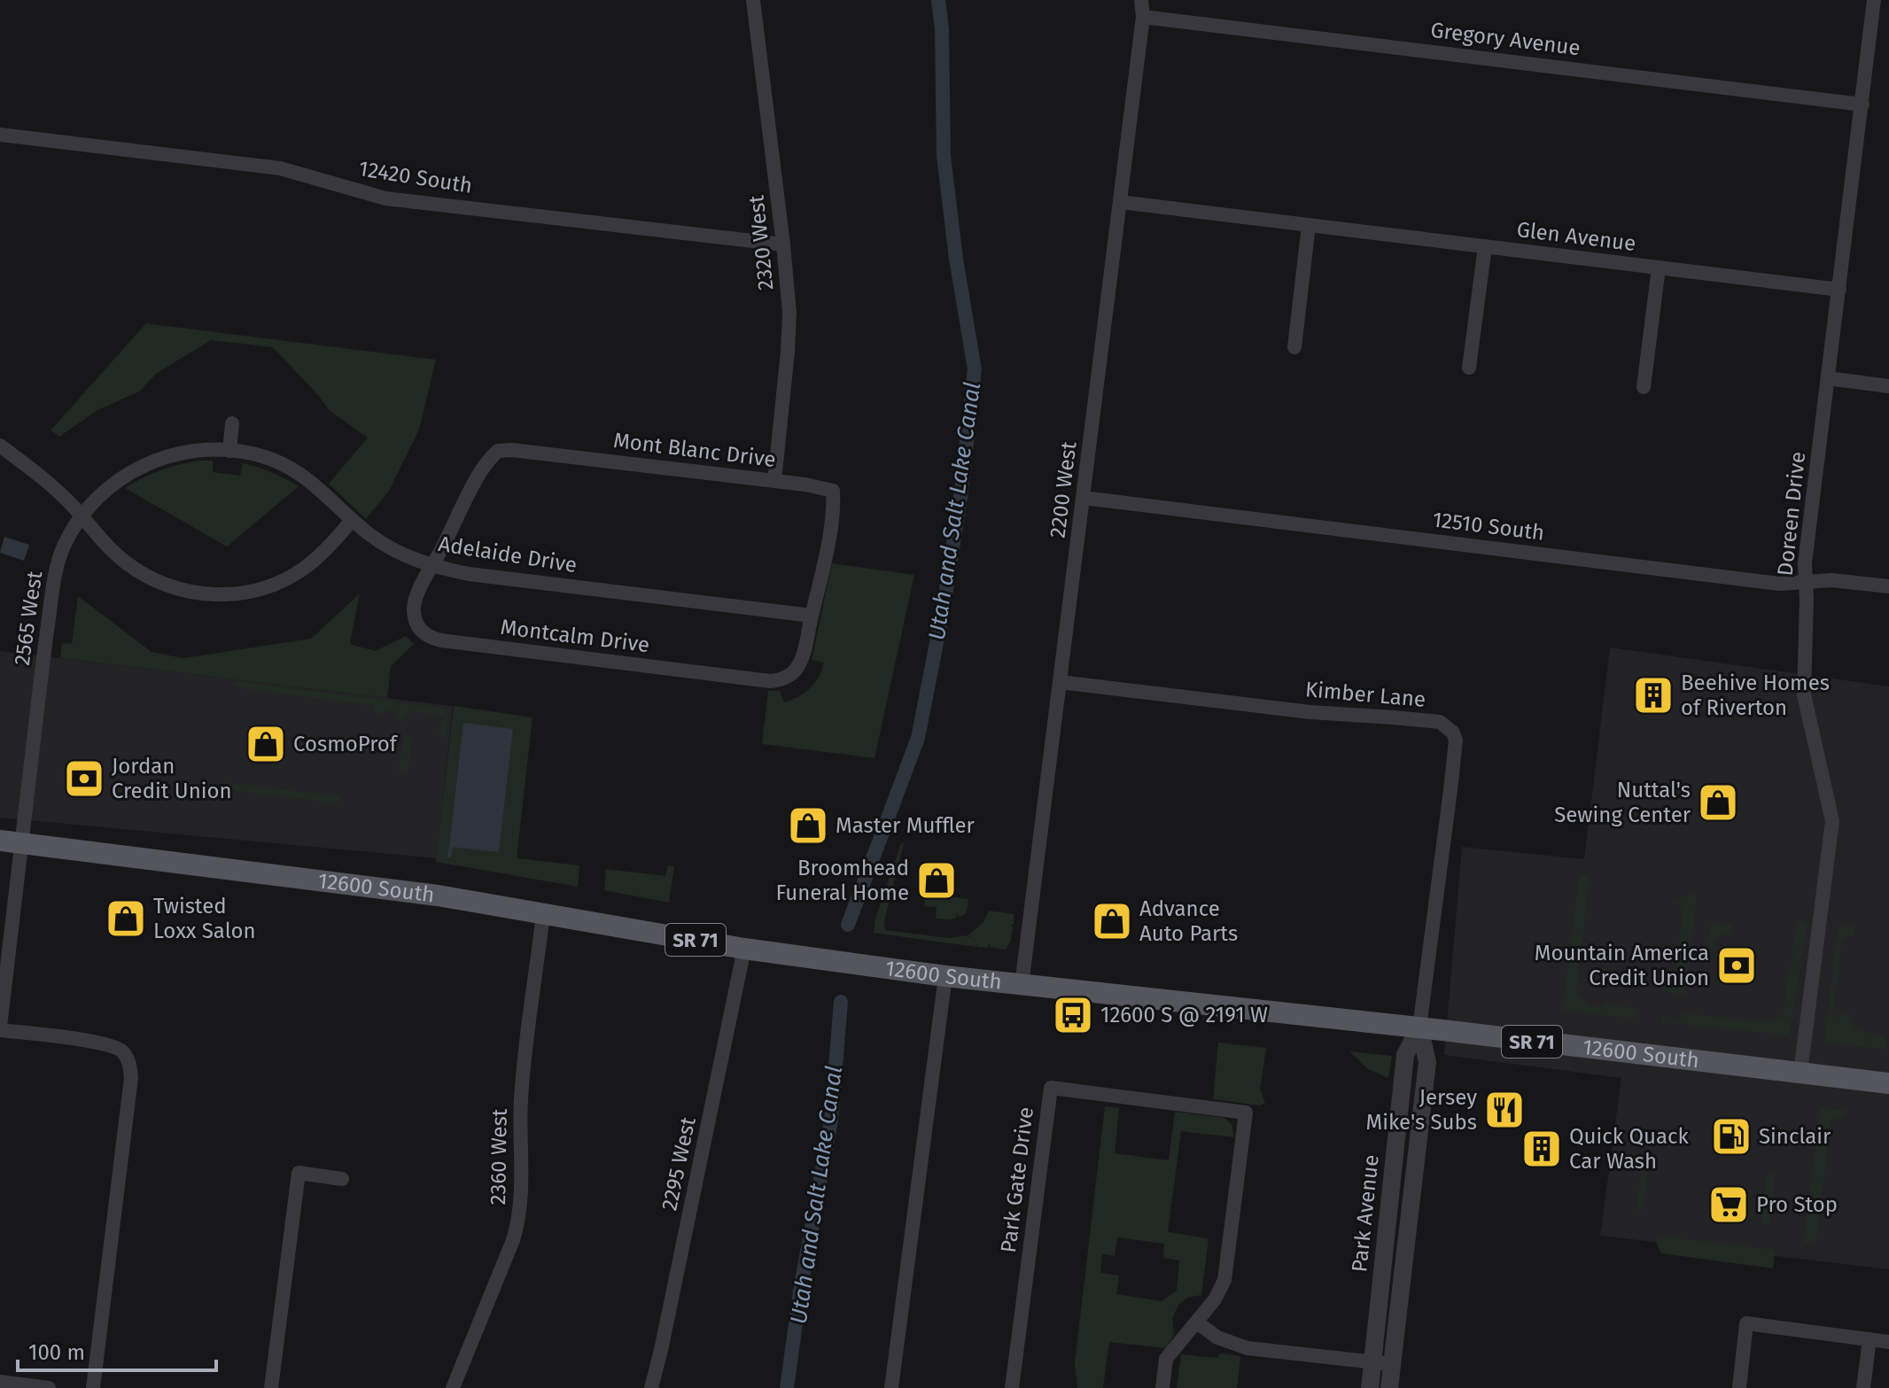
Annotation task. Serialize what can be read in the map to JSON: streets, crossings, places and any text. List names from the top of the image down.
{
  "streets": {
    "main road": ["12600 South", "SR 71"],
    "street": [
      "Gregory Avenue",
      "12420 South",
      "Glen Avenue",
      "2320 West",
      "Mont Blanc Drive",
      "2200 West",
      "Doreen Drive",
      "12510 South",
      "Adelaide Drive",
      "2565 West",
      "Montcalm Drive",
      "Kimber Lane",
      "2360 West",
      "2295 West",
      "Park Gate Drive",
      "Park Avenue"
    ]
  },
  "crossings": [
    ["Gregory Avenue", "2200 West"],
    ["Gregory Avenue", "Doreen Drive"],
    ["12420 South", "2320 West"],
    ["Glen Avenue", "2200 West"],
    ["Glen Avenue", "Doreen Drive"],
    ["2320 West", "Mont Blanc Drive"],
    ["Mont Blanc Drive", "Adelaide Drive"],
    ["Mont Blanc Drive", "Montcalm Drive"],
    ["2200 West", "12510 South"],
    ["2200 West", "Kimber Lane"],
    ["2200 West", "12600 South"],
    ["Doreen Drive", "12510 South"],
    ["Doreen Drive", "12600 South"],
    ["Adelaide Drive", "2565 West"],
    ["Adelaide Drive", "Montcalm Drive"],
    ["2565 West", "12600 South"],
    ["Kimber Lane", "12600 South"],
    ["Kimber Lane", "Park Avenue"],
    ["12600 South", "2360 West"],
    ["12600 South", "2295 West"],
    ["12600 South", "Park Avenue"]
  ],
  "water": ["Utah and Salt Lake Canal"],
  "places": {
    "building": ["Beehive Homes of Riverton", "Quick Quack Car Wash"],
    "shop": [
      "CosmoProf",
      "Nuttal's Sewing Center",
      "Master Muffler",
      "Broomhead Funeral Home",
      "Twisted Loxx Salon",
      "Advance Auto Parts"
    ],
    "bank": ["Jordan Credit Union", "Mountain America Credit Union"],
    "bus stop": ["12600 S @ 2191 W"],
    "restaurant": ["Jersey Mike's Subs"],
    "fuel station": ["Sinclair"],
    "supermarket": ["Pro Stop"]
  },
  "scale_bar": "100 m"
}
